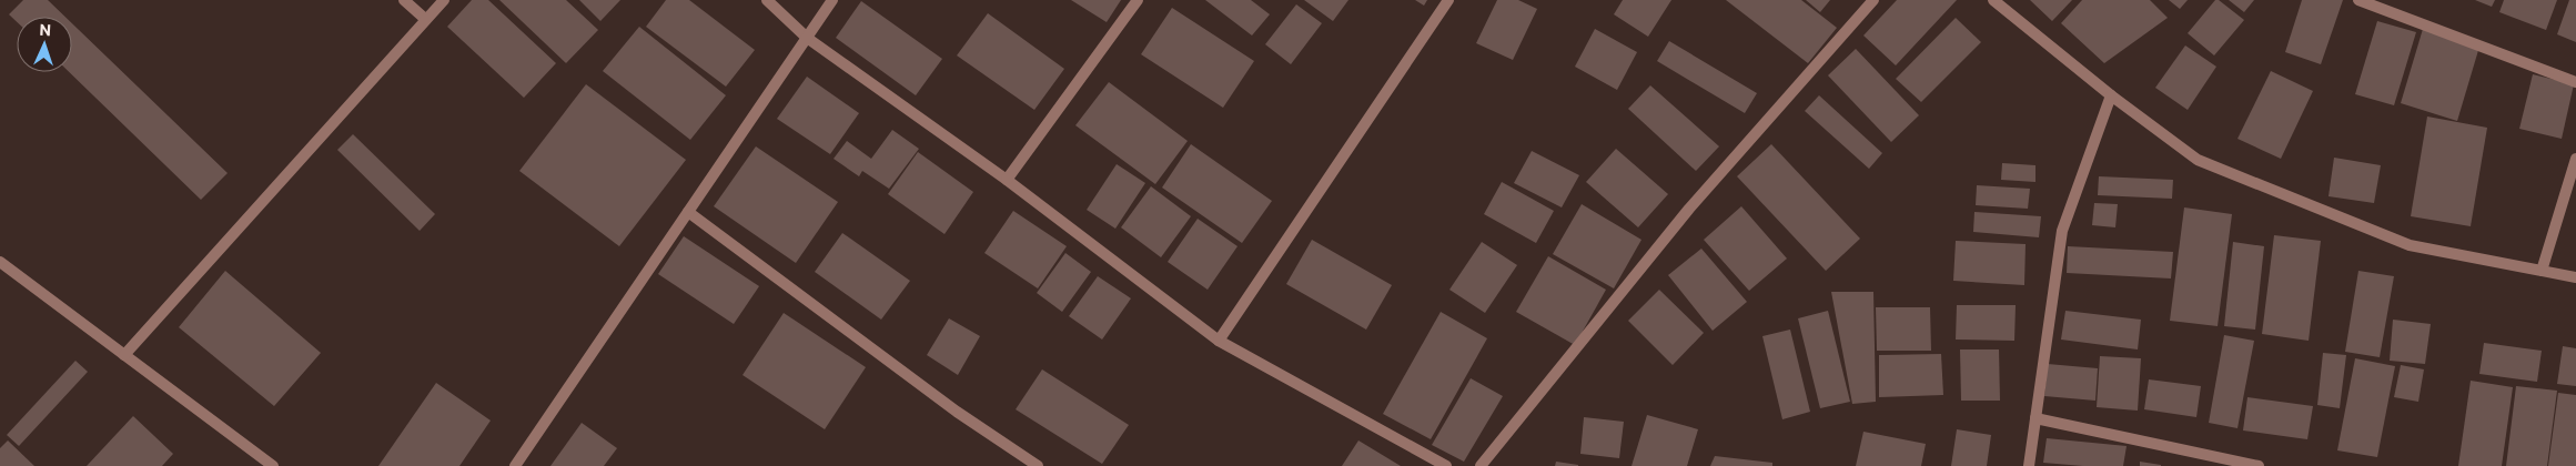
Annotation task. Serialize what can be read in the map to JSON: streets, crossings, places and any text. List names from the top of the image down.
{
  "north": "top"
}
